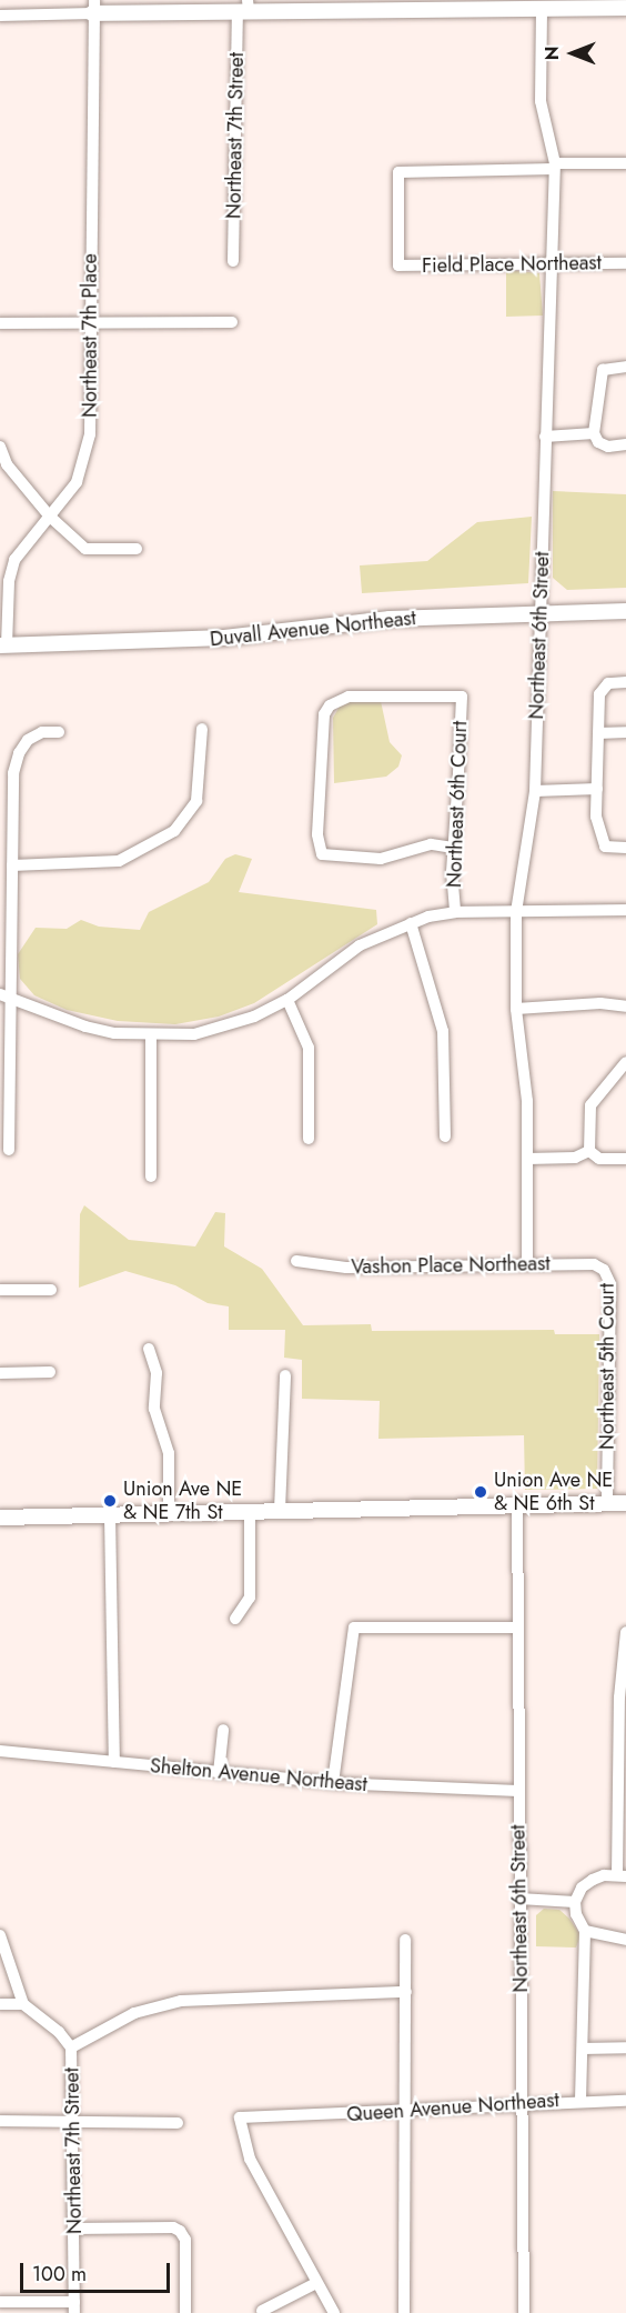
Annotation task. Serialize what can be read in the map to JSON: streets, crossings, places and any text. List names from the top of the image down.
{
  "streets": {
    "street": [
      "Northeast 7th Street",
      "Field Place Northeast",
      "Northeast 7th Place",
      "Duvall Avenue Northeast",
      "Northeast 6th Street",
      "Northeast 6th Court",
      "Vashon Place Northeast",
      "Northeast 5th Court",
      "Shelton Avenue Northeast",
      "Queen Avenue Northeast"
    ]
  },
  "crossings": [
    ["Field Place Northeast", "Northeast 6th Street"],
    ["Northeast 7th Place", "Duvall Avenue Northeast"],
    ["Duvall Avenue Northeast", "Northeast 6th Street"],
    ["Northeast 6th Street", "Vashon Place Northeast"],
    ["Northeast 6th Street", "Shelton Avenue Northeast"],
    ["Northeast 6th Street", "Queen Avenue Northeast"],
    ["Vashon Place Northeast", "Northeast 5th Court"]
  ],
  "places": ["Union Ave NE & NE 6th St", "Union Ave NE & NE 7th St"],
  "scale_bar": "100 m",
  "north": "left"
}
